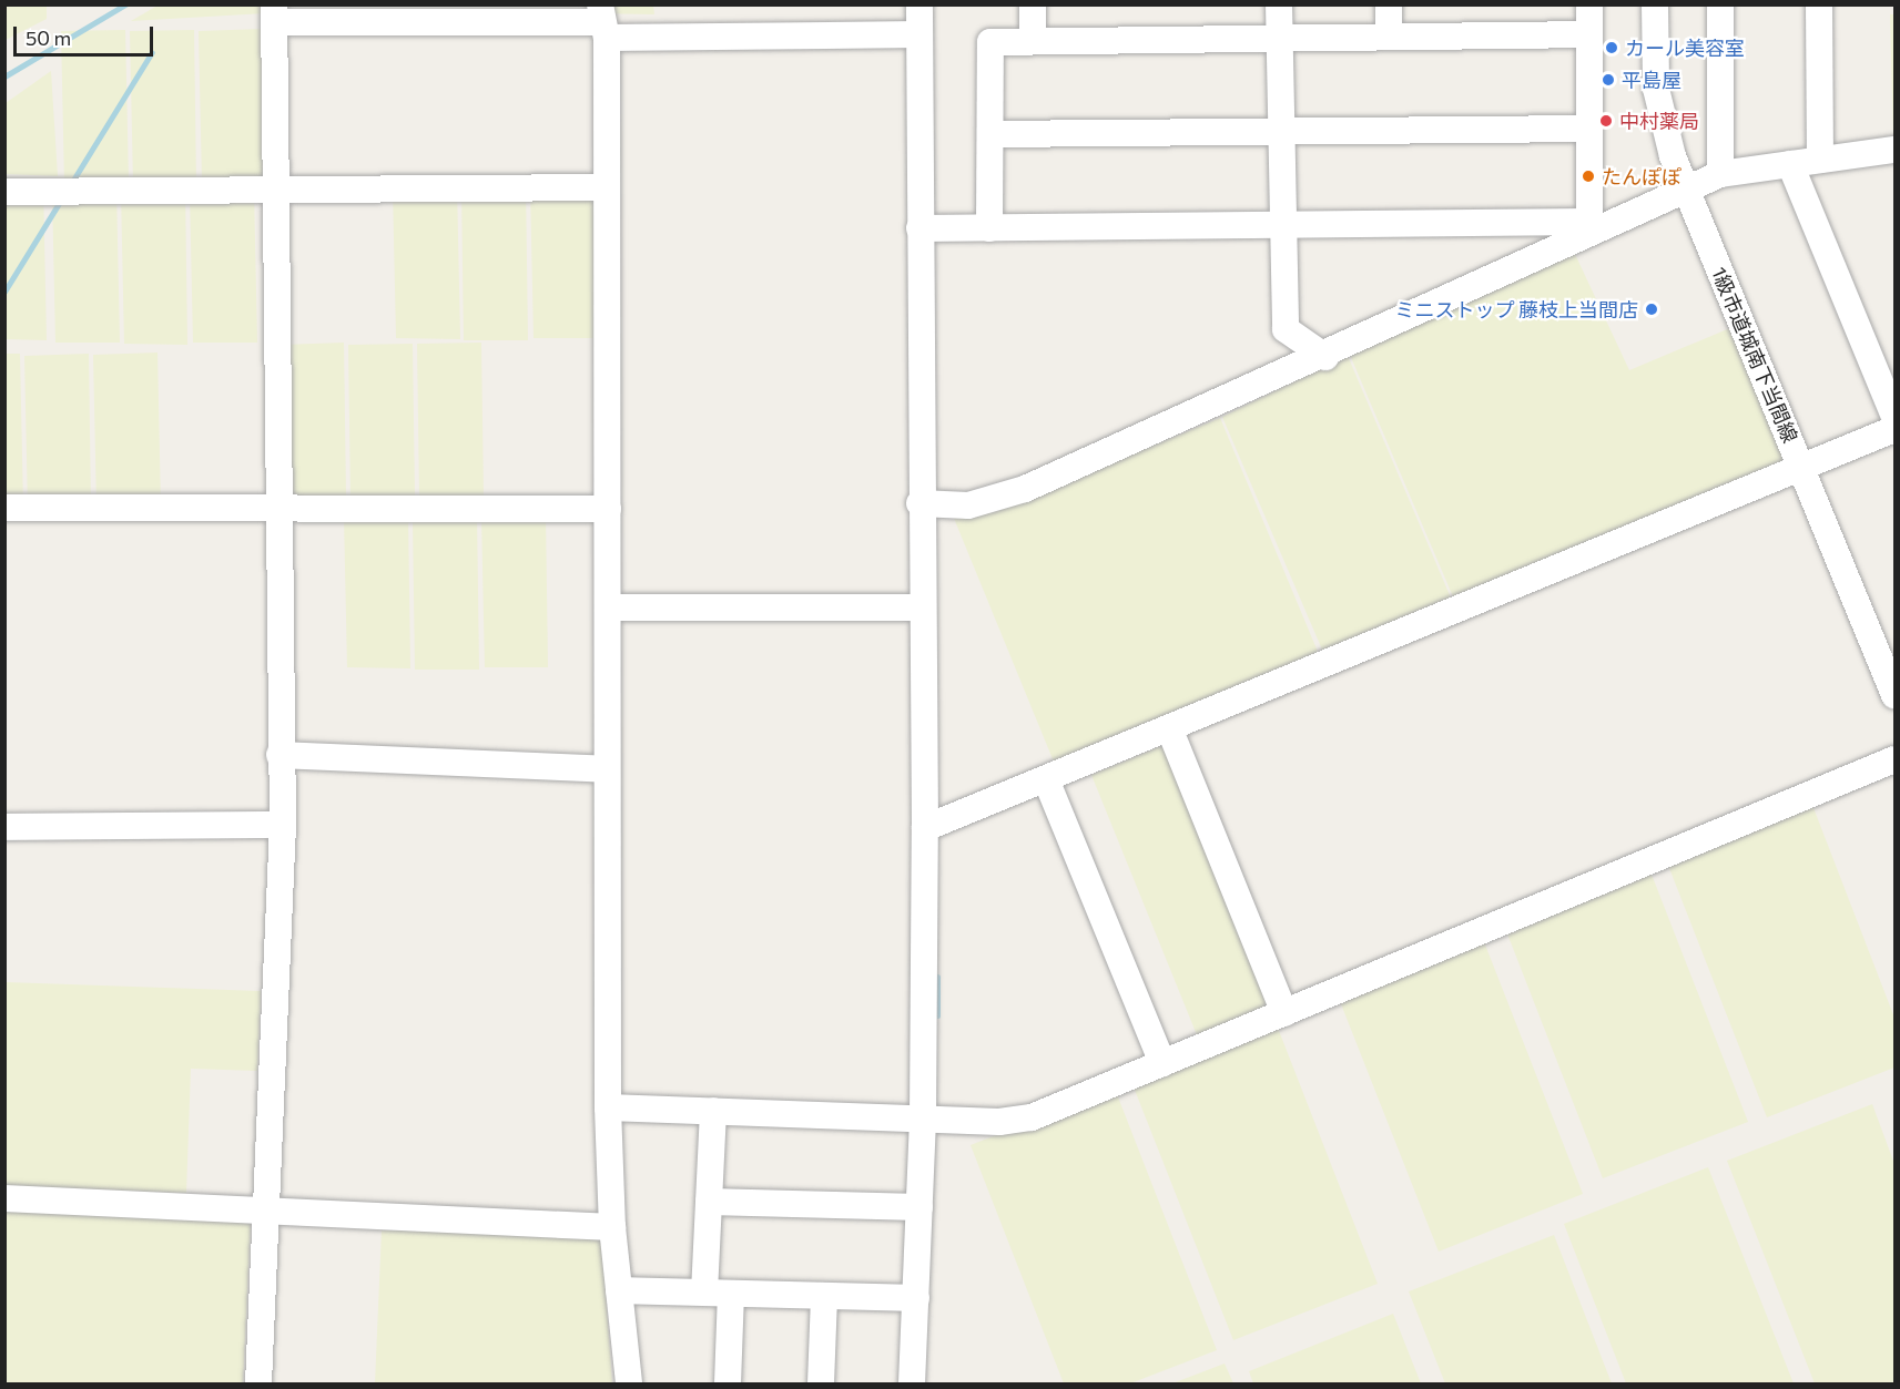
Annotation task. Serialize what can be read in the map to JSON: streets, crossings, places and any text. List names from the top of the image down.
{
  "streets": {
    "street": ["1級市道城南下当間線"]
  },
  "places": [
    "カール美容室",
    "平島屋",
    "中村薬局",
    "たんぽぽ",
    "ミニストップ 藤枝上当間店"
  ],
  "scale_bar": "50 m"
}
